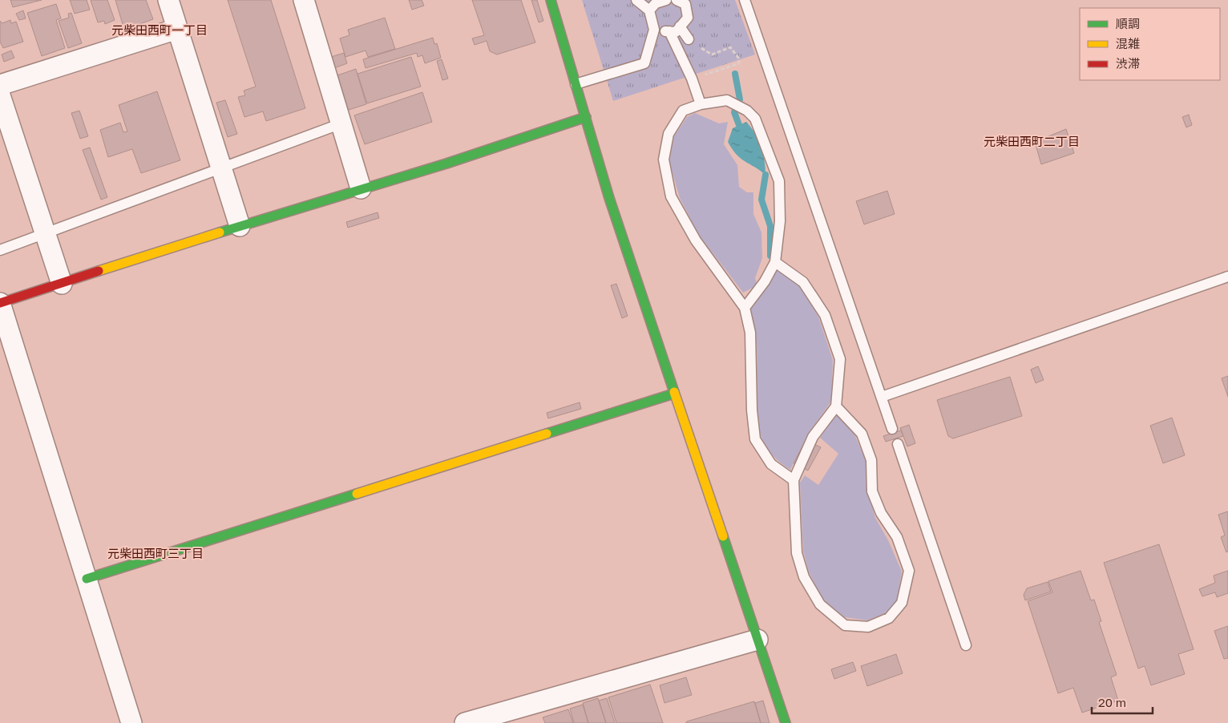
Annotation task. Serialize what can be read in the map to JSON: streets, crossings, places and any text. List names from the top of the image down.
{
  "districts": ["元柴田西町一丁目", "元柴田西町二丁目", "元柴田西町三丁目"],
  "legend": ["順調", "混雑", "渋滞"],
  "scale_bar": "20 m"
}
